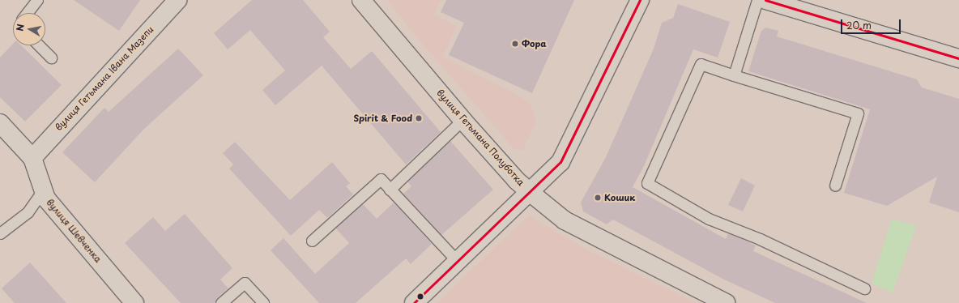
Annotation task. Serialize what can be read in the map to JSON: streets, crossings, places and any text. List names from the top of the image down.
{
  "streets": {
    "street": ["вулиця Гетьмана Івана Мазепи", "вулиця Гетьмана Полуботка", "вулиця Шевченка"]
  },
  "crossings": [
    ["вулиця Гетьмана Івана Мазепи", "вулиця Шевченка"]
  ],
  "places": ["Фора", "Spirit & Food", "Кошик"],
  "scale_bar": "20 m",
  "north": "left"
}
